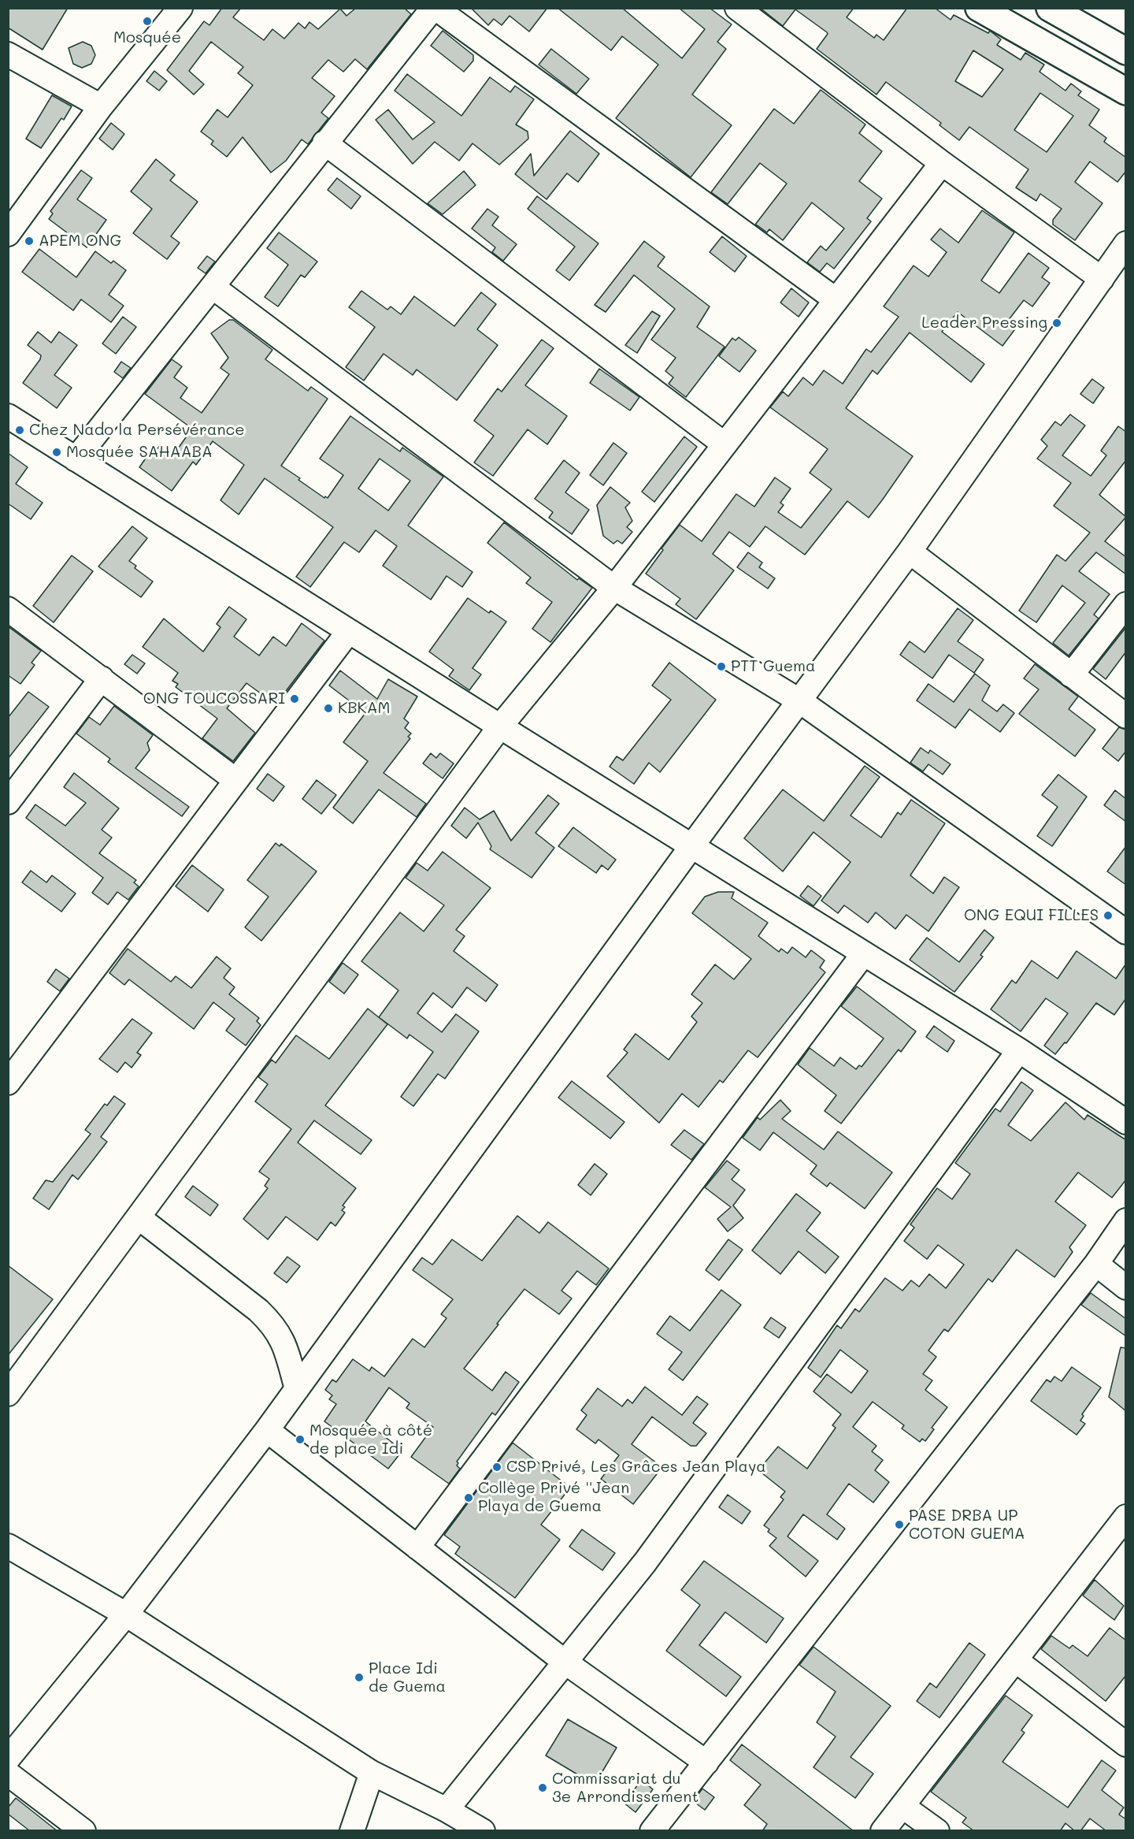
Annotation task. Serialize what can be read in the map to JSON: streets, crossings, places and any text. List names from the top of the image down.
{
  "places": [
    "Mosquée",
    "APEM ONG",
    "Leader Pressing",
    "Chez Nado la Persévérance",
    "Mosquée SAHAABA",
    "PTT Guema",
    "ONG TOUCOSSARI",
    "KBKAM",
    "ONG EQUI FILLES",
    "Mosquée à côté de place Idi",
    "CSP Privé, Les Grâces Jean Playa",
    "Collège Privé ''Jean Playa de Guema",
    "PASE DRBA UP COTON GUEMA",
    "Place Idi de Guema",
    "Commissariat du 3e Arrondissement"
  ]
}
